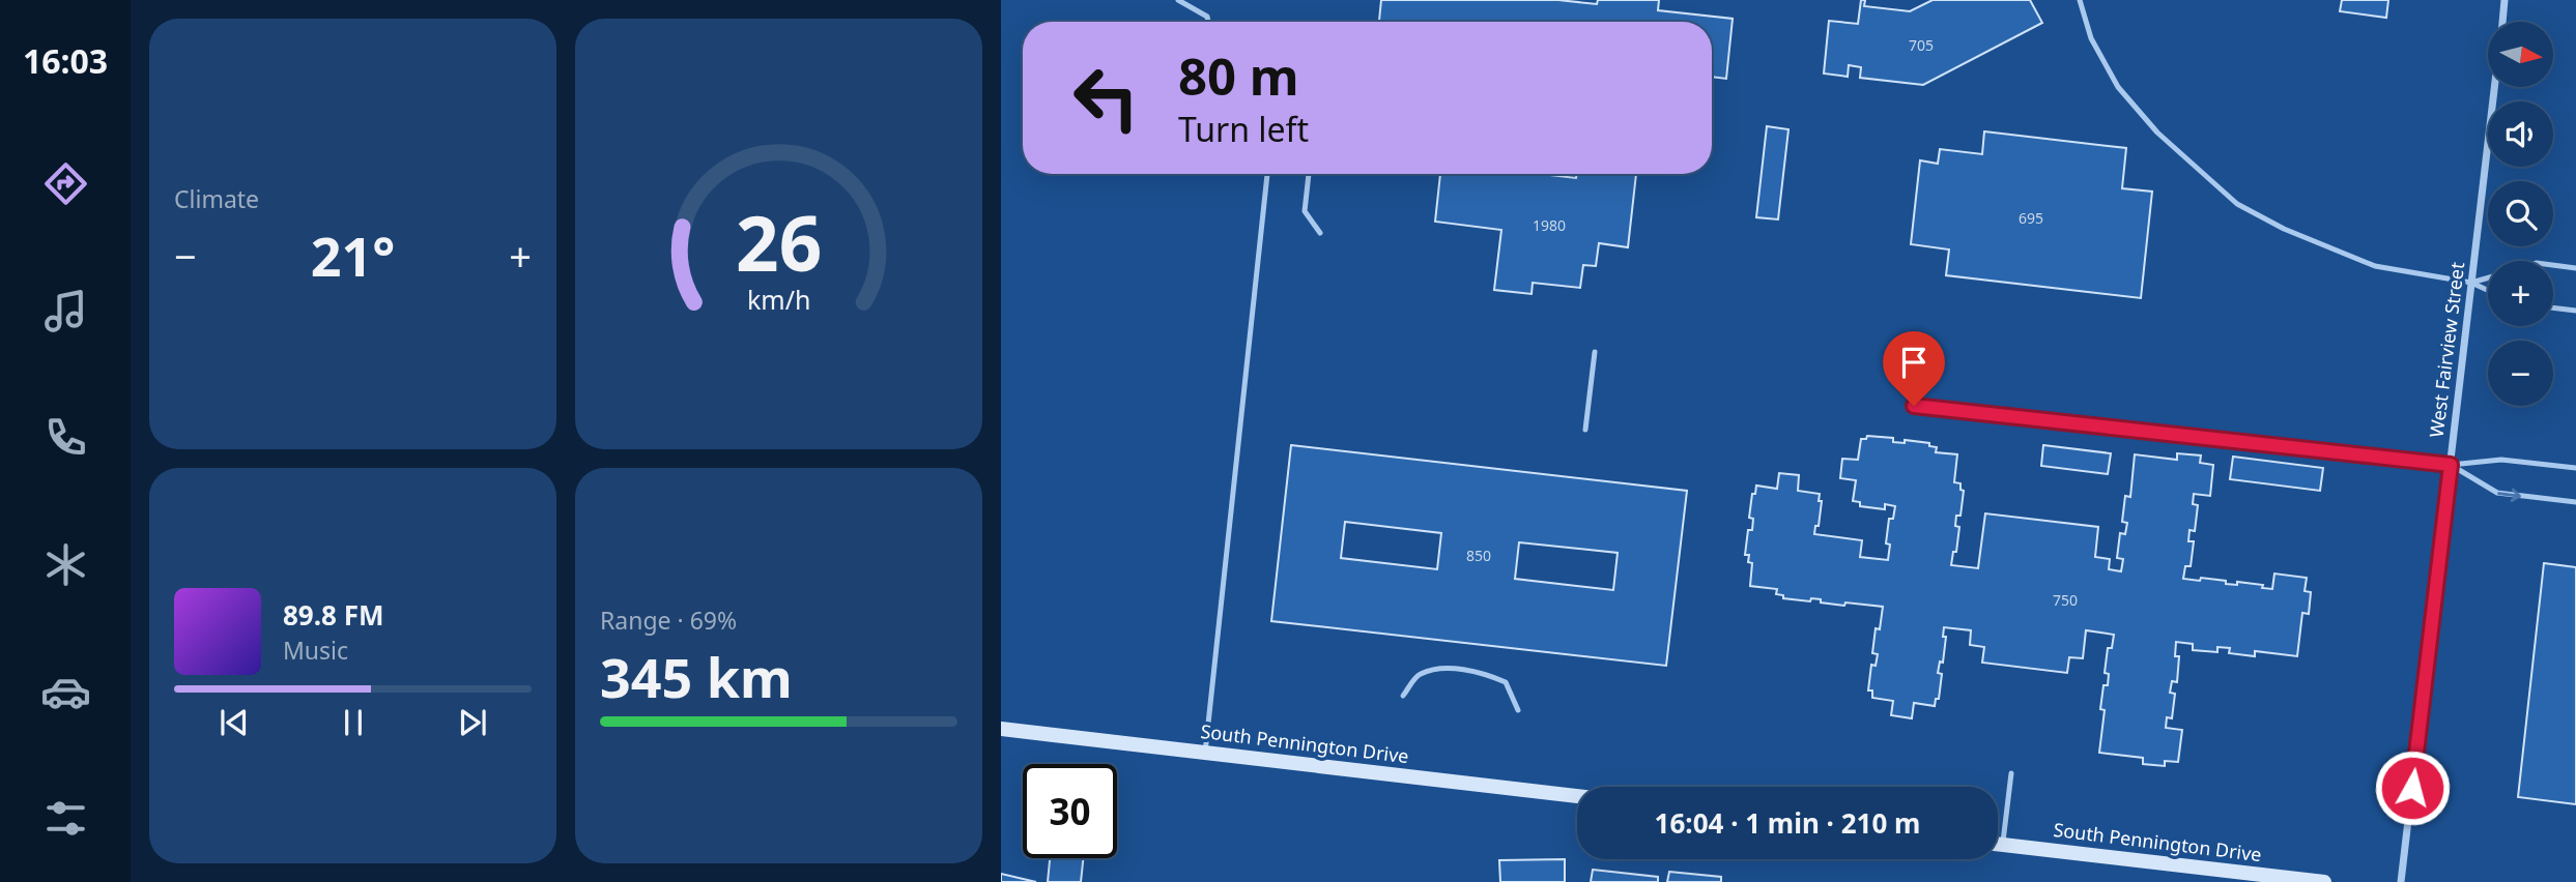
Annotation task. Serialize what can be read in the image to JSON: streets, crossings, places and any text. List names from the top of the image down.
{
  "streets": {
    "street": ["West Fairview Street", "South Pennington Drive"]
  },
  "house_numbers": [
    "705",
    "695",
    "1980",
    "850",
    "750"
  ],
  "north": "right",
  "page": {
    "tabs": "16:03",
    "tile": [
      "Climate",
      ["Range · 69%", "345 km"]
    ],
    "map_buttons": ["+", "−"],
    "turn": ["80 m", "Turn left"],
    "heat": ["−", "21°", "+"],
    "song": ["89.8 FM", "Music"],
    "limit": "30",
    "trip": "16:04 · 1 min · 210 m",
    "gauge": ["26", "km/h"]
  }
}
